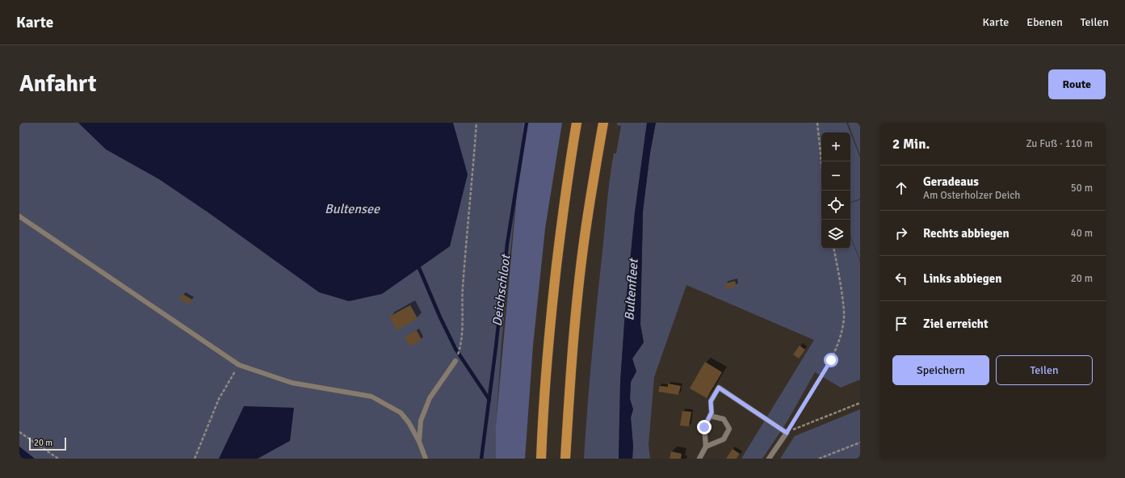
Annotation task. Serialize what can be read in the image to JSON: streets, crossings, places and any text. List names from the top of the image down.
{
  "water": ["Bultensee", "Bultenfleet", "Deichschloot"],
  "scale_bar": "20 m",
  "page": {
    "header": "Karte",
    "nav": ["Karte", "Ebenen", "Teilen"],
    "buttons": [
      "Route",
      ["Speichern", "Teilen"]
    ],
    "title": "Anfahrt",
    "heading": ["2 Min.", "Zu Fuß · 110 m"],
    "map_buttons": ["+", "−"],
    "list": [
      ["Geradeaus", "Am Osterholzer Deich", "50 m"],
      ["Rechts abbiegen", "40 m"],
      ["Links abbiegen", "20 m"],
      "Ziel erreicht"
    ],
    "scale": "20 m"
  }
}
